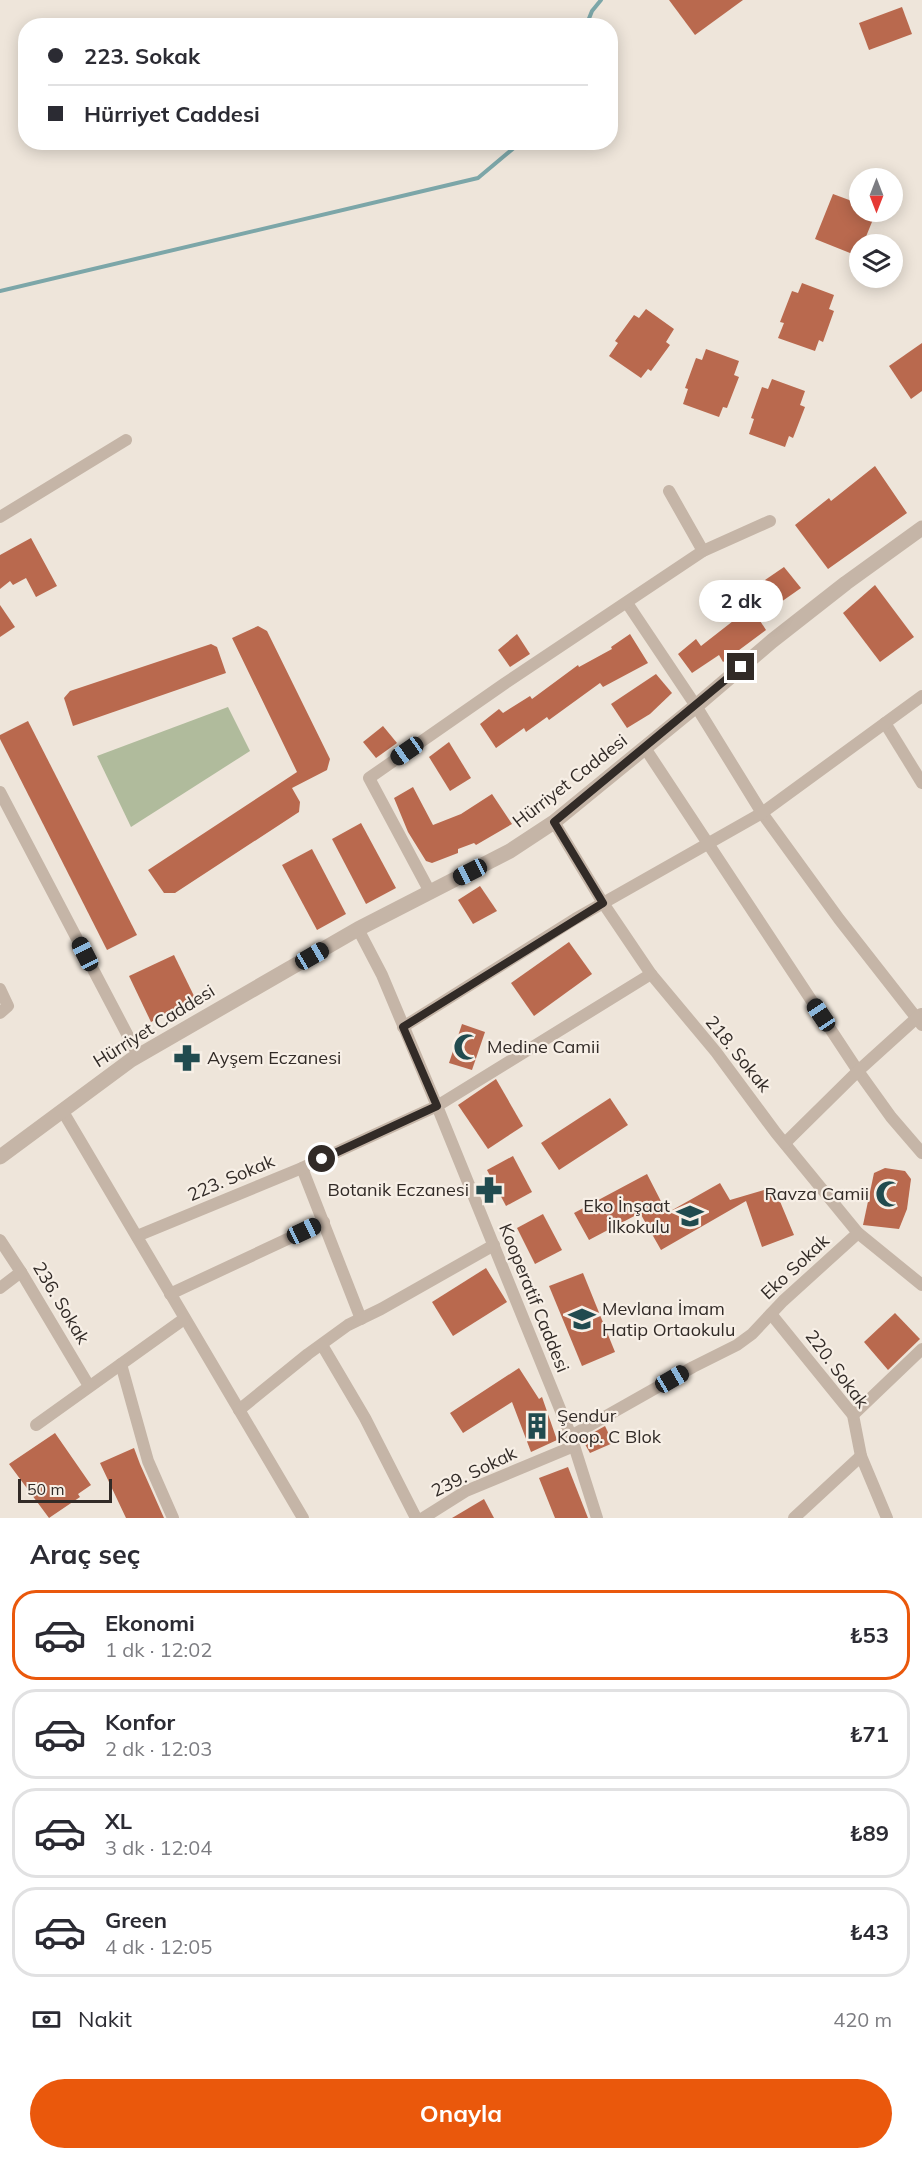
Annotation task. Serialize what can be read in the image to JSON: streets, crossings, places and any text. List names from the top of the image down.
{
  "streets": {
    "street": [
      "Hürriyet Caddesi",
      "218. Sokak",
      "223. Sokak",
      "Eko Sokak",
      "Kooperatif Caddesi",
      "236. Sokak",
      "220. Sokak",
      "239. Sokak"
    ]
  },
  "crossings": [
    ["Hürriyet Caddesi", "218. Sokak"],
    ["Hürriyet Caddesi", "Kooperatif Caddesi"],
    ["218. Sokak", "223. Sokak"],
    ["218. Sokak", "Eko Sokak"],
    ["223. Sokak", "Kooperatif Caddesi"],
    ["Eko Sokak", "Kooperatif Caddesi"],
    ["Eko Sokak", "220. Sokak"],
    ["Eko Sokak", "239. Sokak"],
    ["Kooperatif Caddesi", "239. Sokak"]
  ],
  "places": {
    "mosque": ["Medine Camii", "Ravza Camii"],
    "pharmacy": ["Ayşem Eczanesi", "Botanik Eczanesi"],
    "school or university": ["Eko İnşaat İlkokulu", "Mevlana İmam Hatip Ortaokulu"],
    "building": ["Şendur Koop. C Blok"]
  },
  "scale_bar": "50 m",
  "north": "bottom",
  "page": {
    "banner": ["223. Sokak", "Hürriyet Caddesi"],
    "bubble": "2 dk",
    "scale": "50 m",
    "heading": "Araç seç",
    "list": [
      {
        "name": "Ekonomi",
        "note": "1 dk · 12:02",
        "value": "₺53"
      },
      {
        "name": "Konfor",
        "note": "2 dk · 12:03",
        "value": "₺71"
      },
      {
        "name": "XL",
        "note": "3 dk · 12:04",
        "value": "₺89"
      },
      {
        "name": "Green",
        "note": "4 dk · 12:05",
        "value": "₺43"
      }
    ],
    "pay": ["Nakit", "420 m"],
    "buttons": "Onayla"
  }
}
